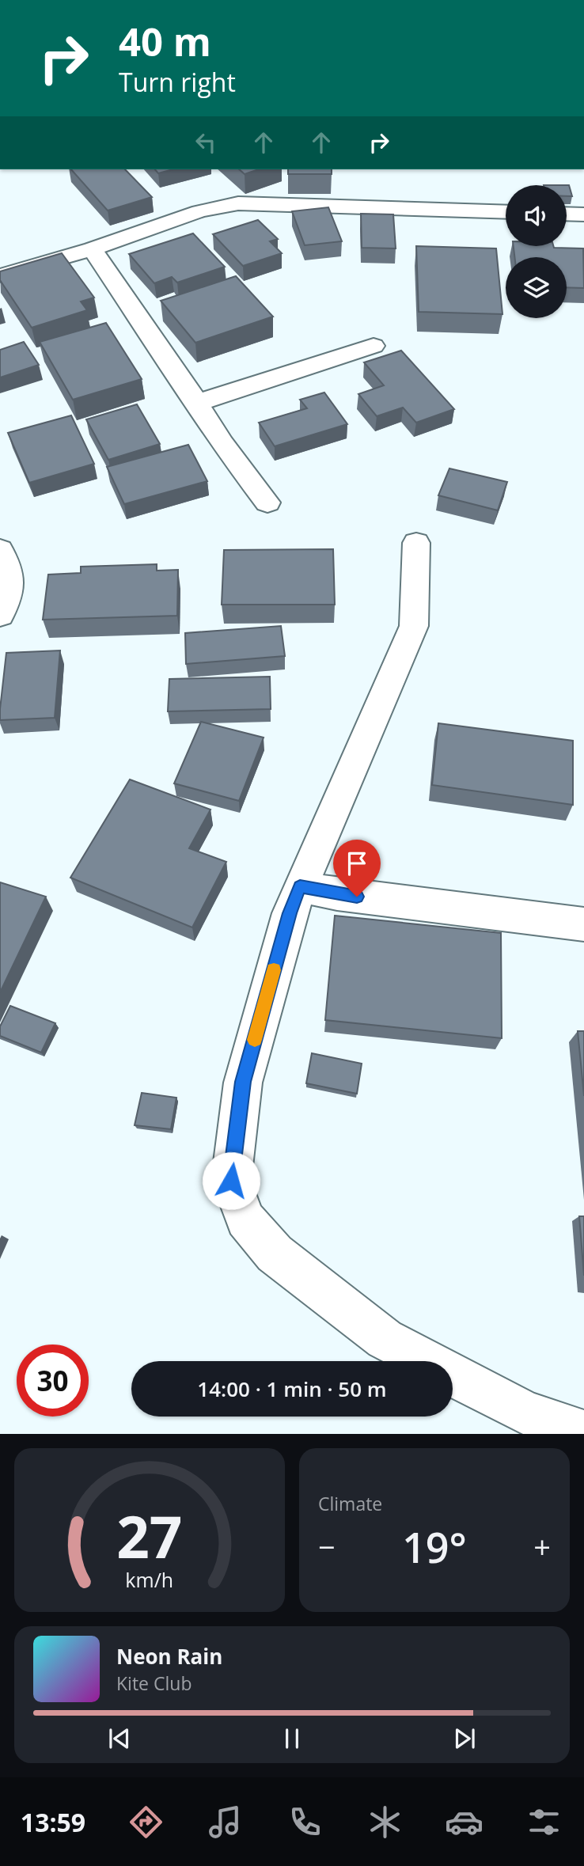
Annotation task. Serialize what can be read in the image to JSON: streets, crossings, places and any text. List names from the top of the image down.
{
  "page": {
    "turn": ["40 m", "Turn right"],
    "limit": "30",
    "trip": "14:00 · 1 min · 50 m",
    "tile": "Climate",
    "heat": ["−", "19°", "+"],
    "song": ["Neon Rain", "Kite Club"],
    "tabs": "13:59",
    "gauge": ["27", "km/h"]
  }
}
